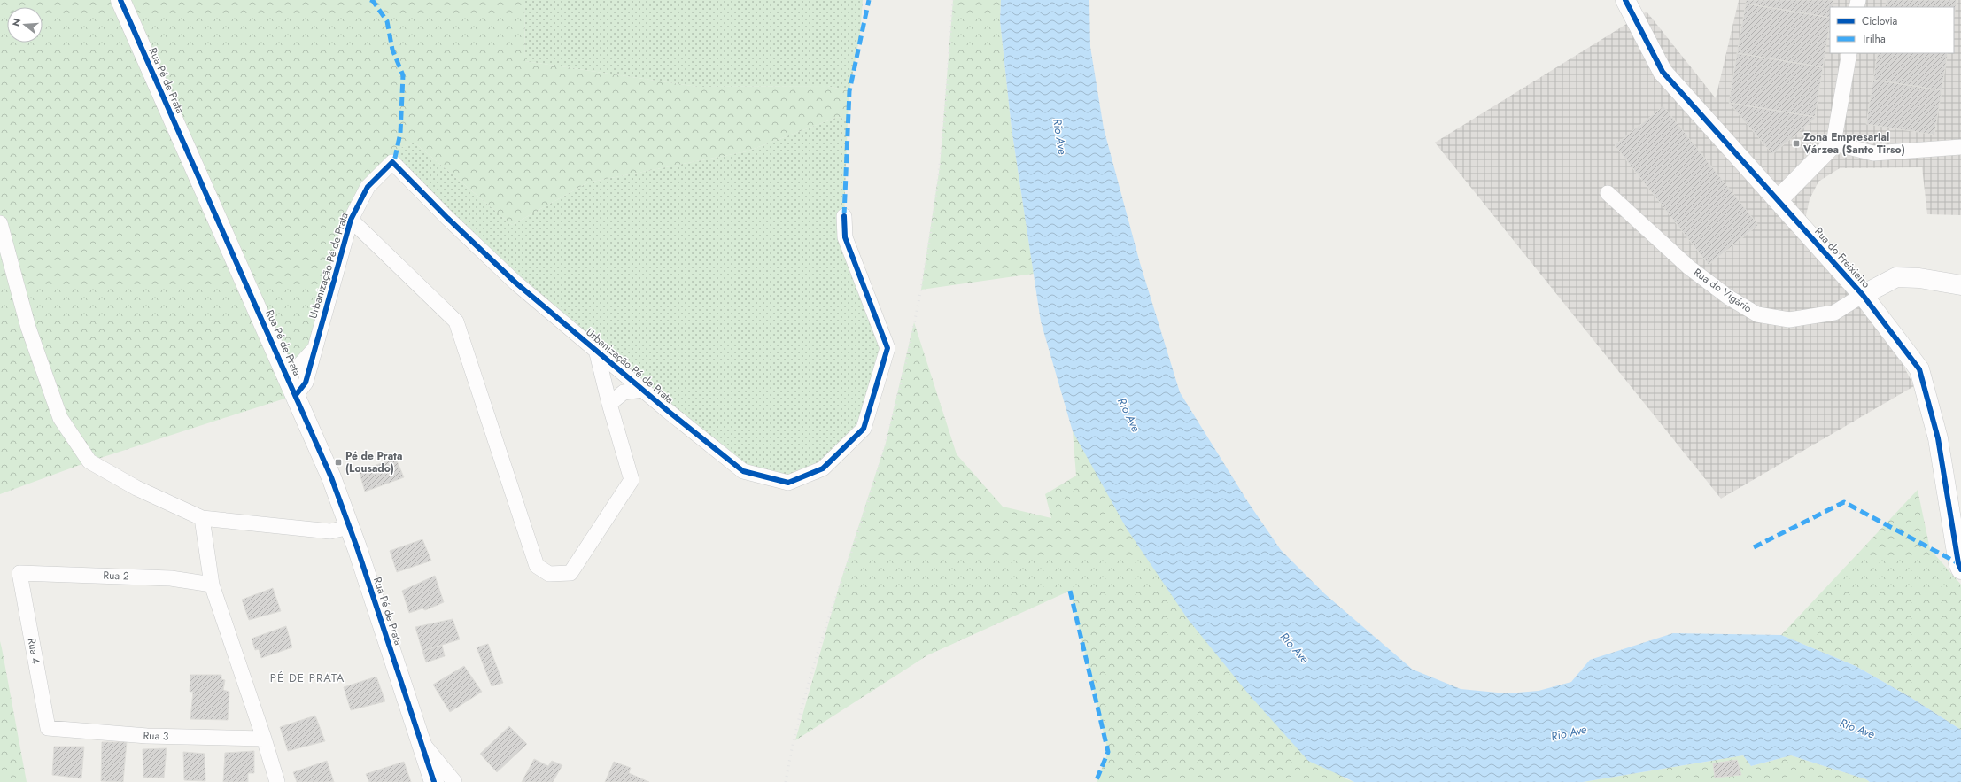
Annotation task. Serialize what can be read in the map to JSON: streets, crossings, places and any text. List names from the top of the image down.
{
  "streets": {
    "street": [
      "Rua Pé de Prata",
      "Rua do Freixieiro",
      "Urbanização Pé de Prata",
      "Rua do Vigário",
      "Rua 2",
      "Rua 4",
      "Rua 3"
    ]
  },
  "crossings": [
    ["Rua Pé de Prata", "Urbanização Pé de Prata"],
    ["Rua do Freixieiro", "Rua do Vigário"],
    ["Rua 2", "Rua 4"],
    ["Rua 4", "Rua 3"]
  ],
  "districts": ["PÉ DE PRATA"],
  "water": ["Rio Ave"],
  "places": {
    "transit": ["Zona Empresarial Várzea (Santo Tirso)", "Pé de Prata (Lousado)"]
  },
  "legend": ["Ciclovia", "Trilha"],
  "north": "left"
}
